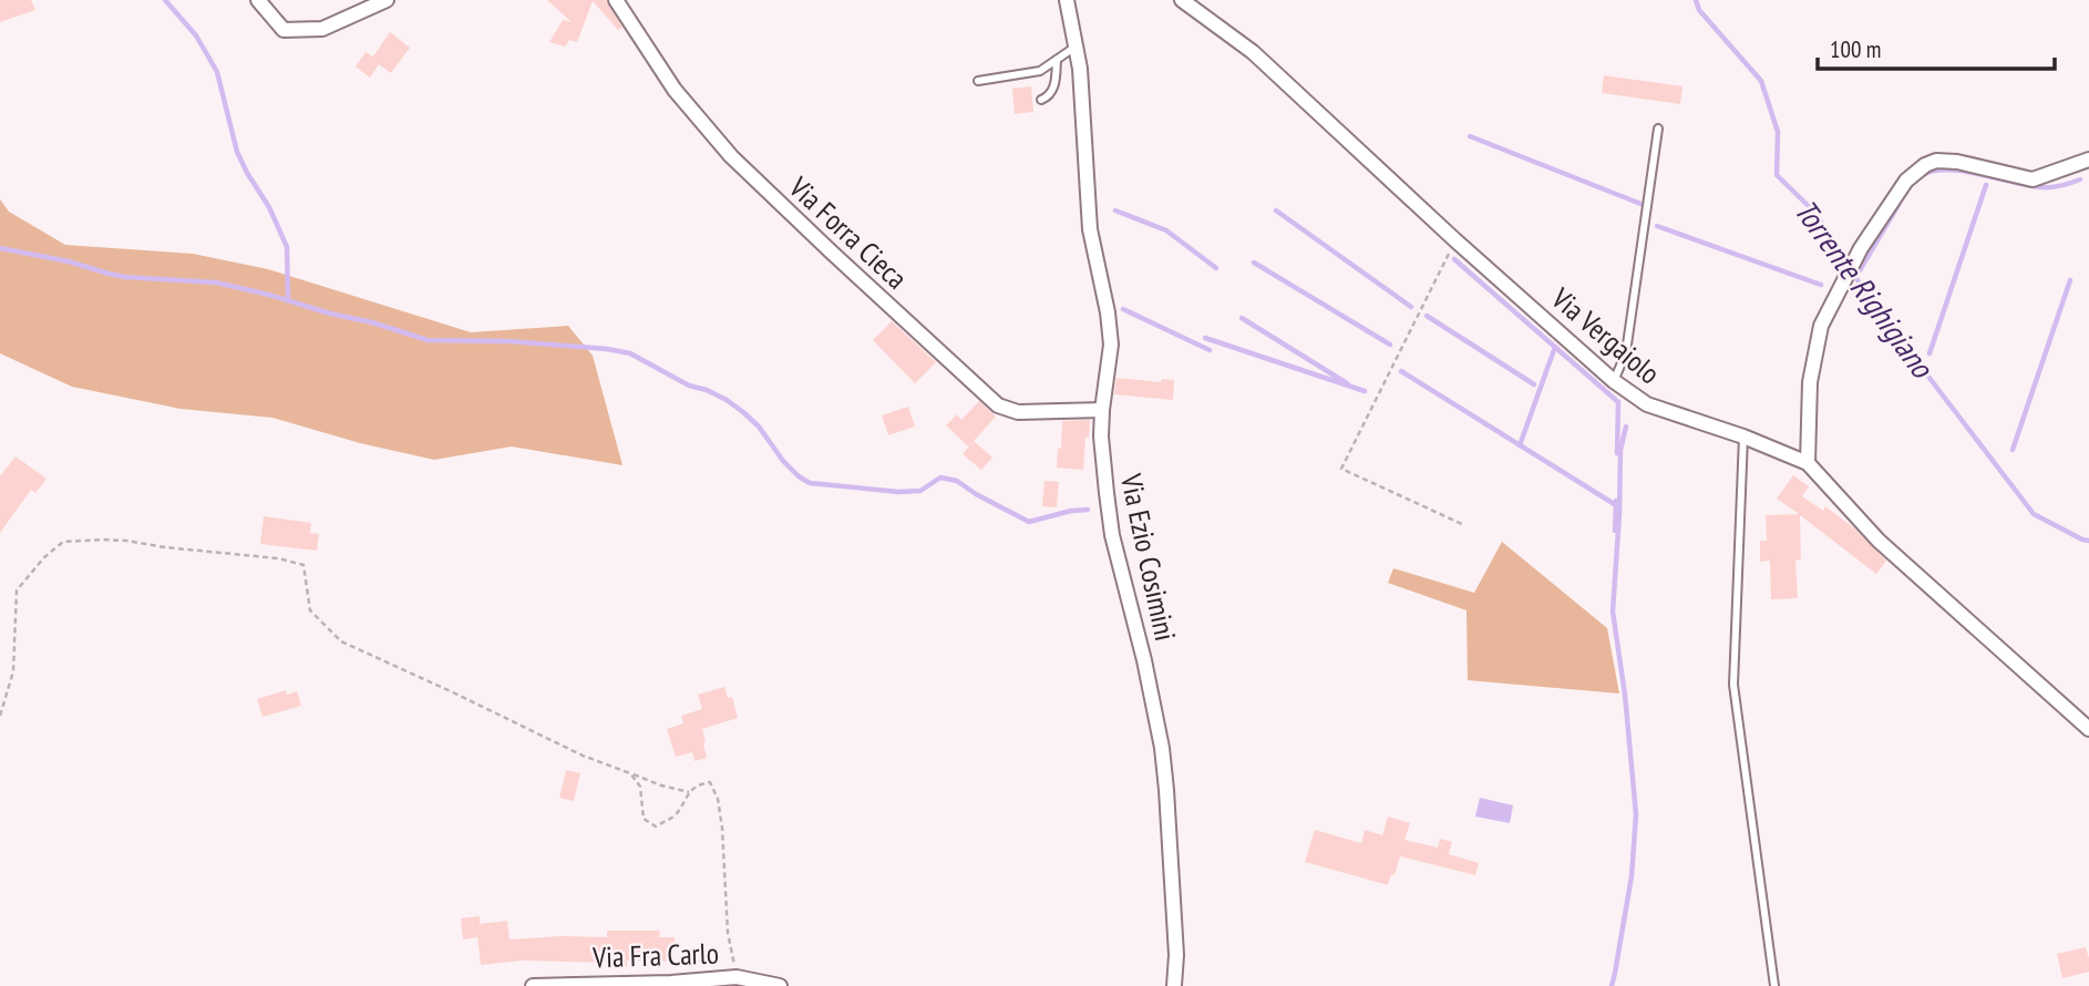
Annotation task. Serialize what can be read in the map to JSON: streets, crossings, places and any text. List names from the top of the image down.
{
  "streets": {
    "street": [
      "Via Forra Cieca",
      "Via Vergaiolo",
      "Via Ezio Cosimini",
      "Via Fra Carlo"
    ]
  },
  "crossings": [
    ["Via Forra Cieca", "Via Ezio Cosimini"]
  ],
  "water": ["Torrente Righigiano"],
  "scale_bar": "100 m"
}
